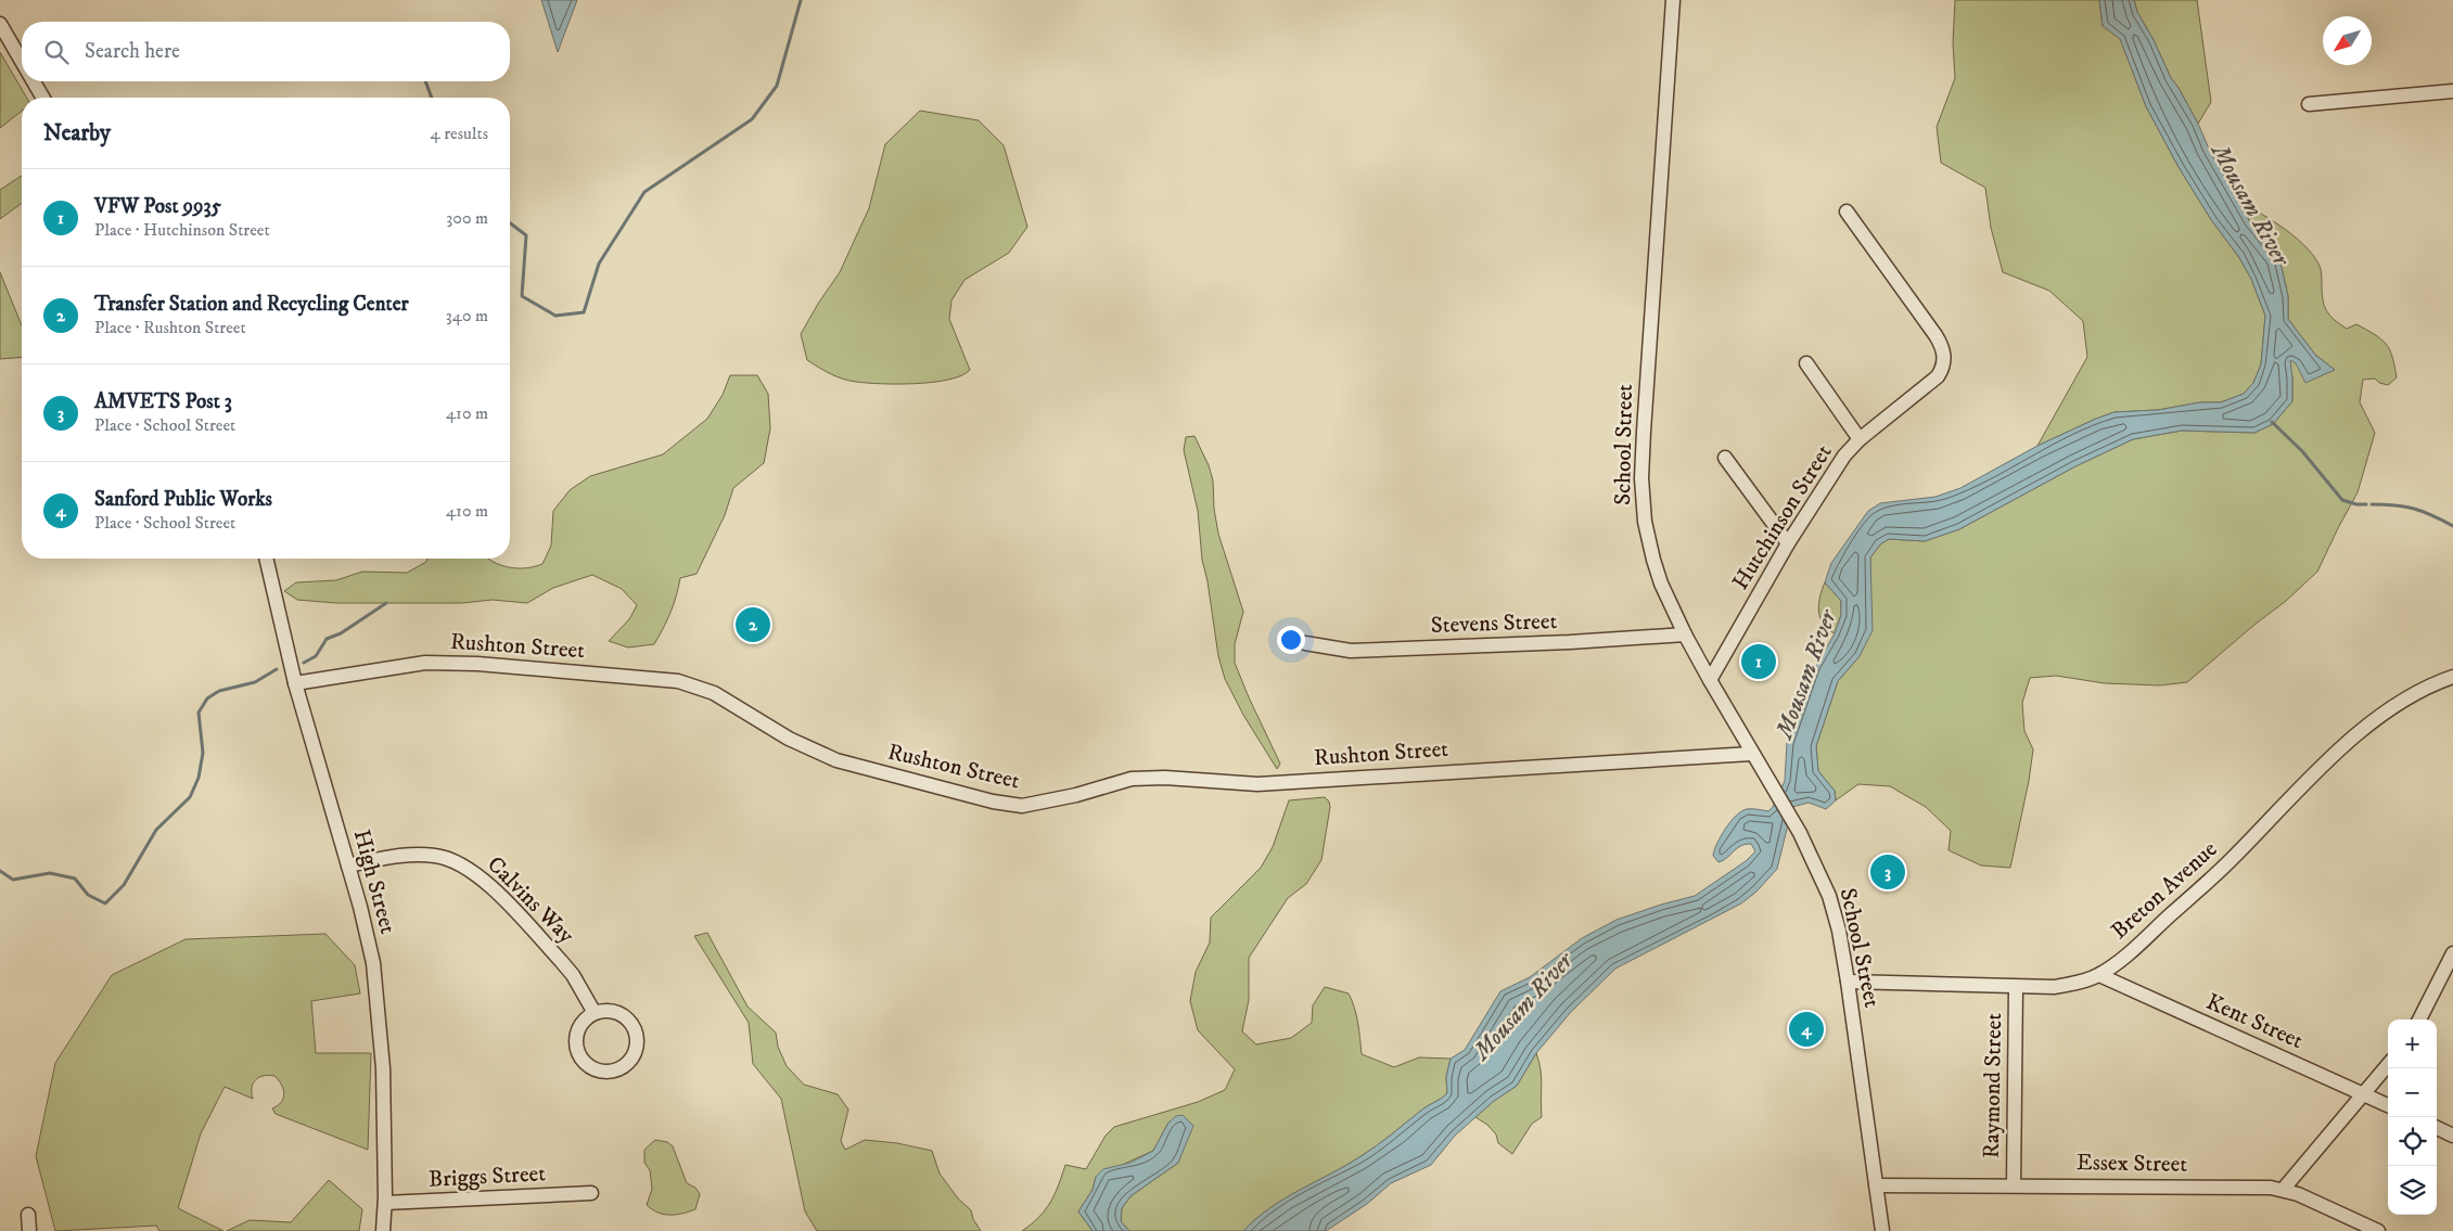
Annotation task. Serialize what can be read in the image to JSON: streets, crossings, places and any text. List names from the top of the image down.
{
  "streets": {
    "street": [
      "School Street",
      "Hutchinson Street",
      "Stevens Street",
      "Rushton Street",
      "High Street",
      "Breton Avenue",
      "Calvins Way",
      "Kent Street",
      "Raymond Street",
      "Essex Street",
      "Briggs Street"
    ]
  },
  "crossings": [
    ["School Street", "Hutchinson Street"],
    ["School Street", "Stevens Street"],
    ["School Street", "Rushton Street"],
    ["School Street", "Breton Avenue"],
    ["School Street", "Essex Street"],
    ["Rushton Street", "High Street"],
    ["High Street", "Calvins Way"],
    ["High Street", "Briggs Street"],
    ["Breton Avenue", "Kent Street"],
    ["Breton Avenue", "Raymond Street"],
    ["Raymond Street", "Essex Street"]
  ],
  "water": ["Mousam River"],
  "north": "bottom left",
  "page": {
    "search": "Search here",
    "heading": ["Nearby", "4 results"],
    "list": [
      {
        "mark": "1",
        "name": "VFW Post 9935",
        "note": "Place · Hutchinson Street",
        "value": "300 m"
      },
      {
        "mark": "2",
        "name": "Transfer Station and Recycling Center",
        "note": "Place · Rushton Street",
        "value": "340 m"
      },
      {
        "mark": "3",
        "name": "AMVETS Post 3",
        "note": "Place · School Street",
        "value": "410 m"
      },
      {
        "mark": "4",
        "name": "Sanford Public Works",
        "note": "Place · School Street",
        "value": "410 m"
      }
    ],
    "pins": [
      "2",
      "1",
      "3",
      "4"
    ],
    "map_buttons": ["+", "−"]
  }
}
